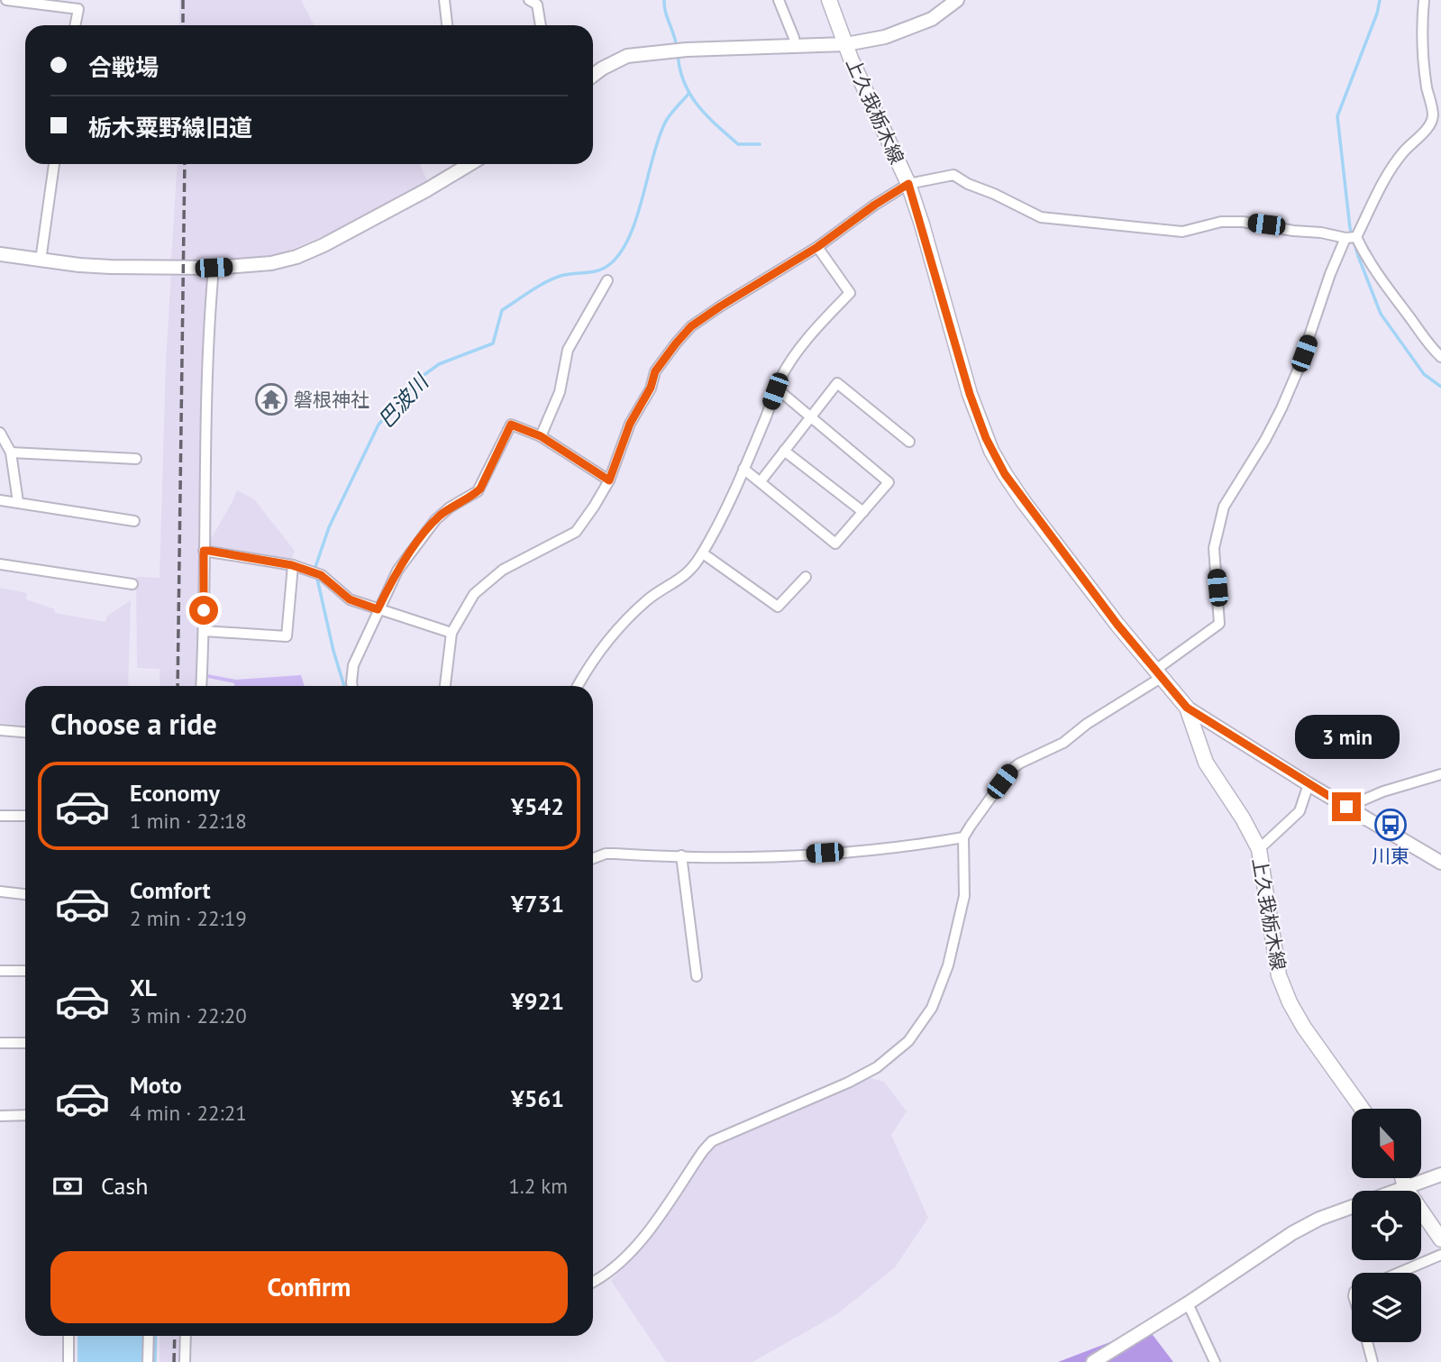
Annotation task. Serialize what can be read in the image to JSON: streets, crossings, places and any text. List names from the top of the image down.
{
  "streets": {
    "main road": ["上久我栃木線"]
  },
  "water": ["巴波川"],
  "places": {
    "temple": ["磐根神社"],
    "bus stop": ["川東"]
  },
  "north": "bottom",
  "page": {
    "banner": ["合戦場", "栃木粟野線旧道"],
    "heading": "Choose a ride",
    "bubble": "3 min",
    "list": [
      {
        "name": "Economy",
        "note": "1 min · 22:18",
        "value": "¥542"
      },
      {
        "name": "Comfort",
        "note": "2 min · 22:19",
        "value": "¥731"
      },
      {
        "name": "XL",
        "note": "3 min · 22:20",
        "value": "¥921"
      },
      {
        "name": "Moto",
        "note": "4 min · 22:21",
        "value": "¥561"
      }
    ],
    "pay": ["Cash", "1.2 km"],
    "buttons": "Confirm"
  }
}
